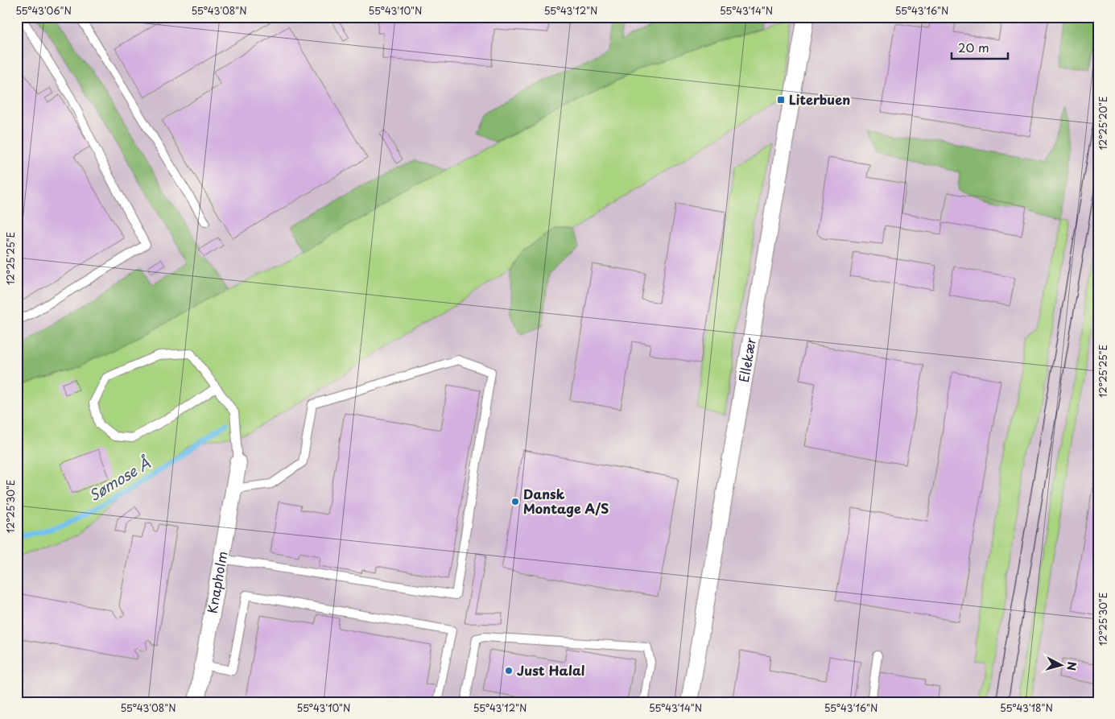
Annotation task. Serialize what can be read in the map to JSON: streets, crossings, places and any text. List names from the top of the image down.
{
  "streets": {
    "street": ["Ellekær", "Knapholm"]
  },
  "water": ["Sømose Å"],
  "places": {
    "transit": ["Literbuen"],
    "other": ["Dansk Montage A/S", "Just Halal"]
  },
  "scale_bar": "20 m",
  "north": "right",
  "coordinates": [
    "55°43'06\"N",
    "55°43'08\"N",
    "55°43'10\"N",
    "55°43'12\"N",
    "55°43'14\"N",
    "55°43'16\"N",
    "12°25'20\"E",
    "12°25'25\"E",
    "12°25'30\"E",
    "55°43'18\"N"
  ]
}
